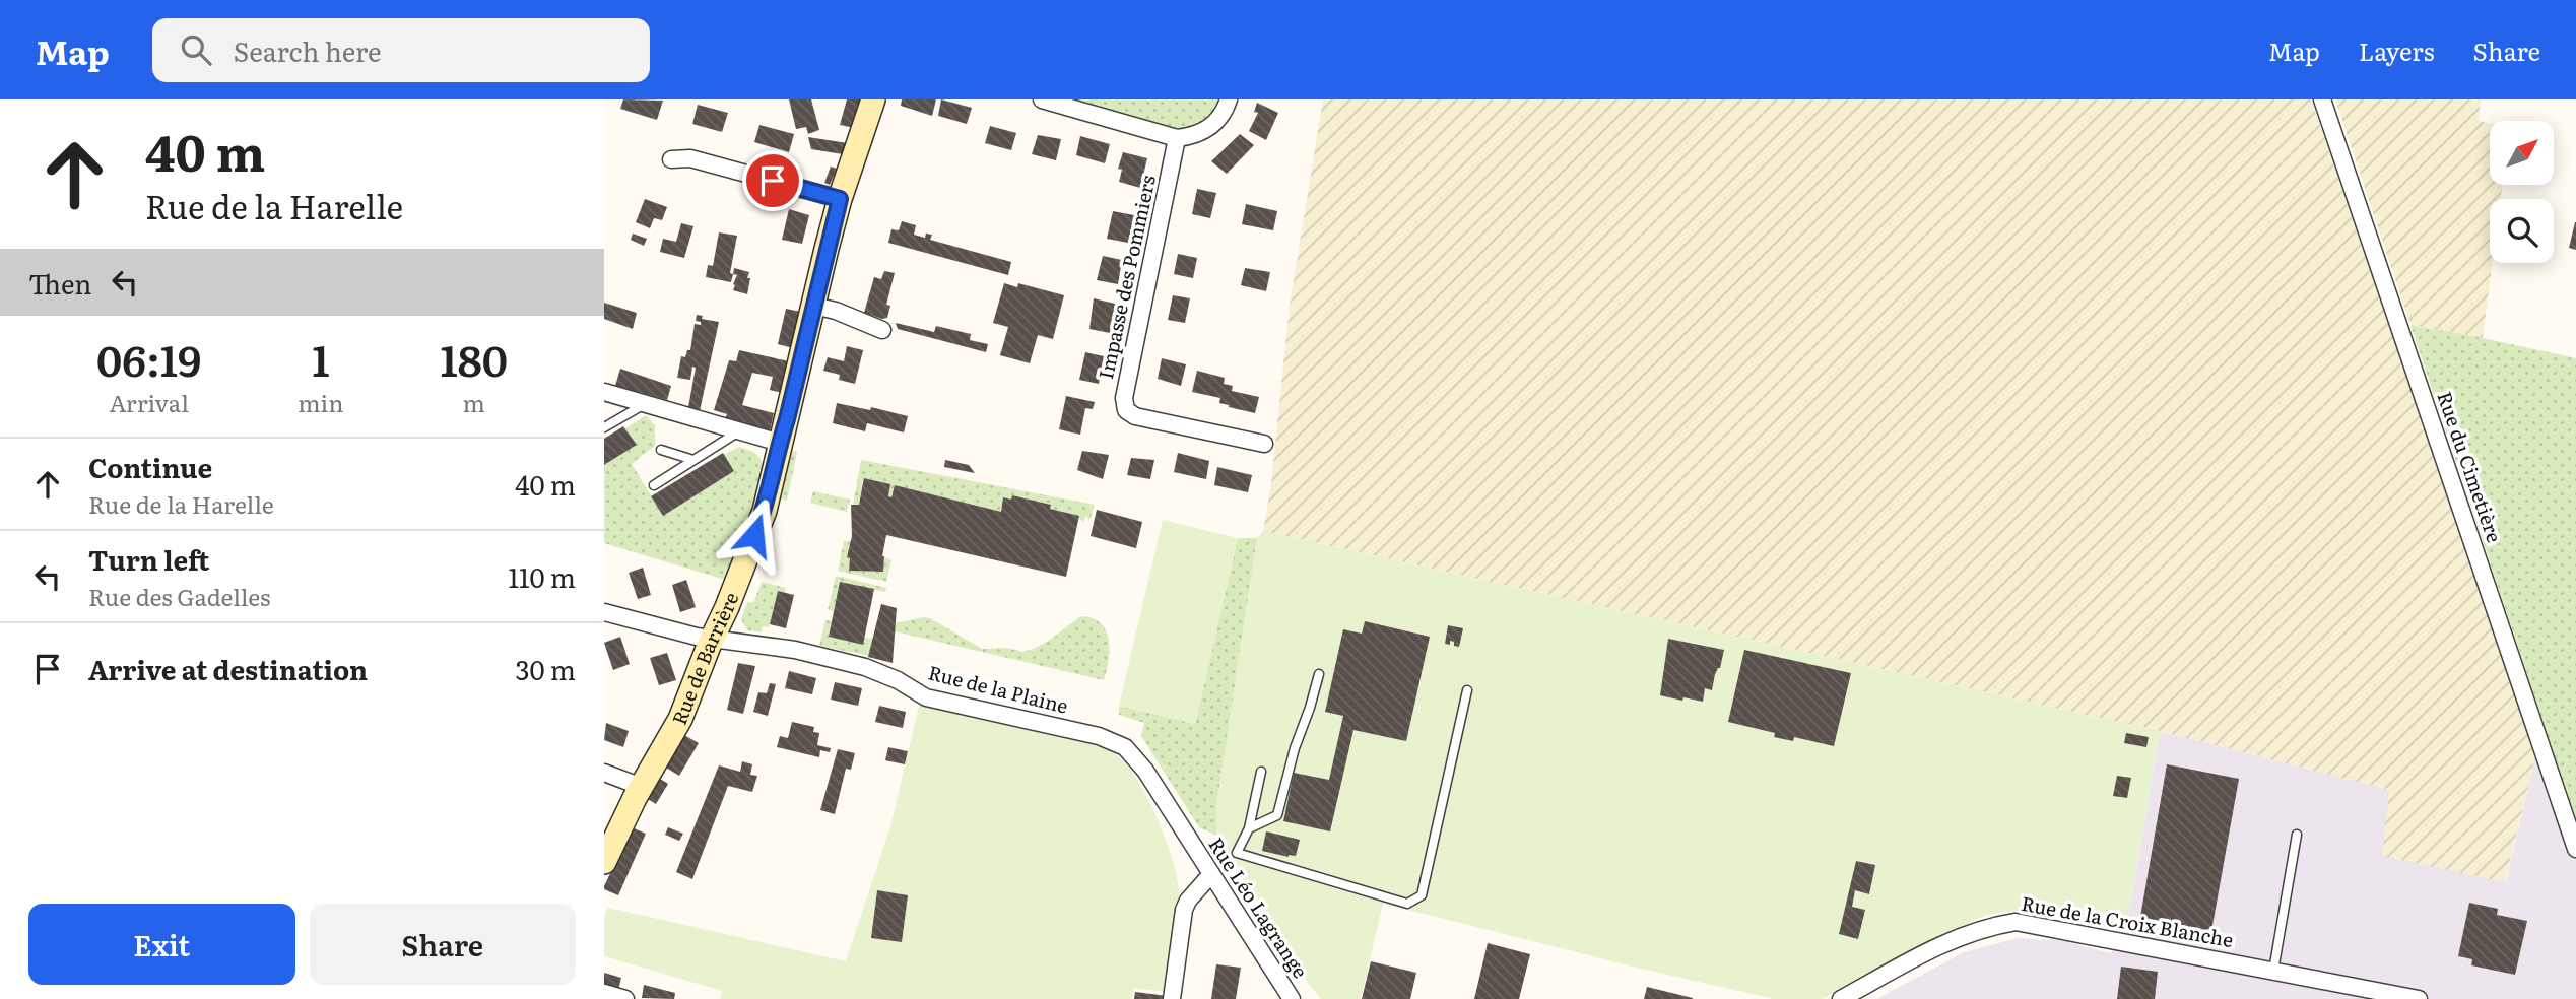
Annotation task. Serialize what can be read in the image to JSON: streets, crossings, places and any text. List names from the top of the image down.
{
  "streets": {
    "street": [
      "Impasse des Pommiers",
      "Rue du Cimetière",
      "Rue de Barrière",
      "Rue de la Plaine",
      "Rue Léo Lagrange",
      "Rue de la Croix Blanche"
    ]
  },
  "crossings": [
    ["Rue de Barrière", "Rue de la Plaine"],
    ["Rue de la Plaine", "Rue Léo Lagrange"]
  ],
  "north": "top right",
  "page": {
    "header": "Map",
    "search": "Search here",
    "nav": ["Map", "Layers", "Share"],
    "turn": ["40 m", "Rue de la Harelle"],
    "then": "Then",
    "eta": [
      "06:19",
      "Arrival",
      "1",
      "min",
      "180",
      "m"
    ],
    "list": [
      {
        "name": "Continue",
        "note": "Rue de la Harelle",
        "value": "40 m"
      },
      {
        "name": "Turn left",
        "note": "Rue des Gadelles",
        "value": "110 m"
      },
      {
        "name": "Arrive at destination",
        "value": "30 m"
      }
    ],
    "buttons": ["Exit", "Share"]
  }
}
